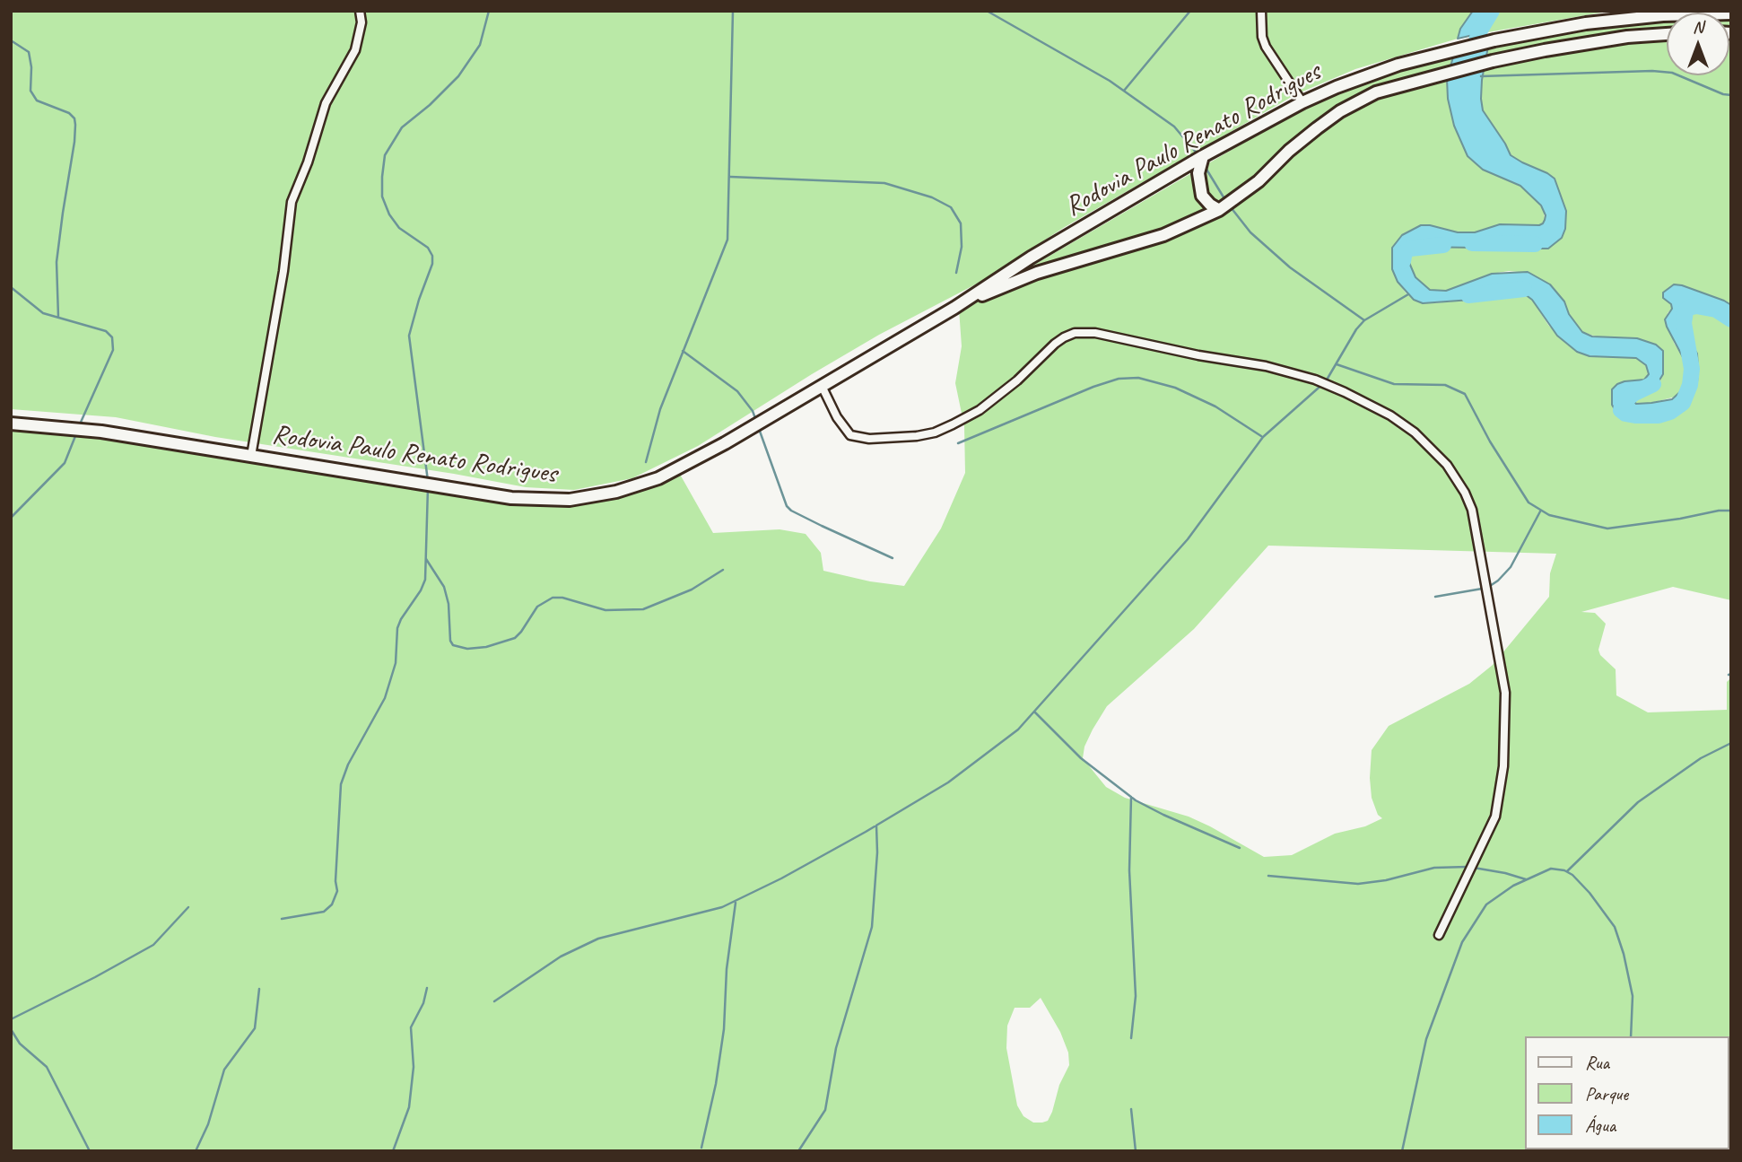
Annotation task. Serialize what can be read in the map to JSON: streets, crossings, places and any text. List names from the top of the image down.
{
  "streets": {
    "main road": ["Rodovia Paulo Renato Rodrigues"]
  },
  "legend": ["Rua", "Parque", "Água"],
  "north": "top"
}
